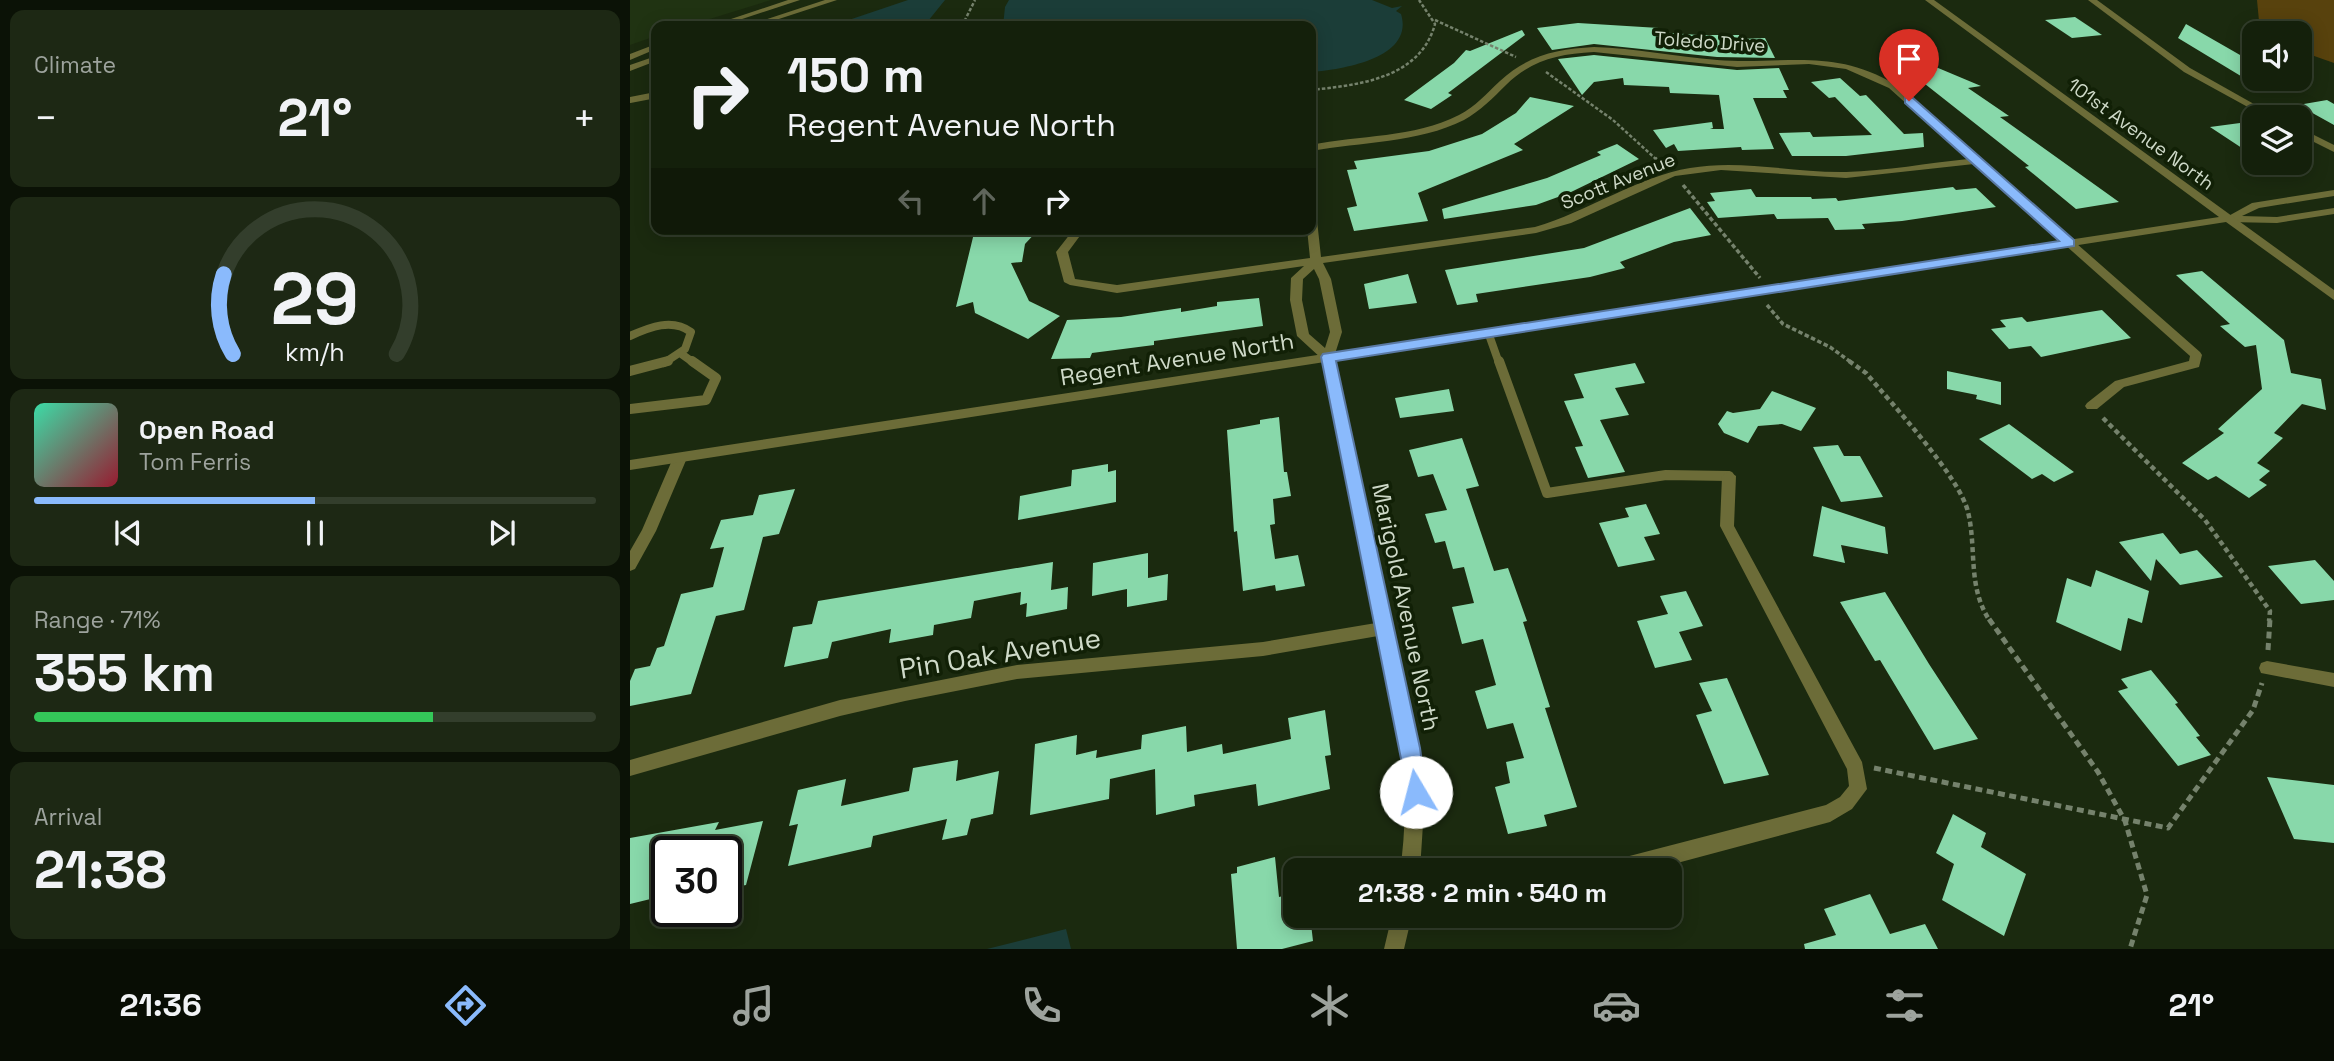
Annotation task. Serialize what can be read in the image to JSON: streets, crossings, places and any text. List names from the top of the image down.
{
  "streets": {
    "street": [
      "Toledo Drive",
      "101st Avenue North",
      "Scott Avenue",
      "Regent Avenue North",
      "Marigold Avenue North",
      "Pin Oak Avenue"
    ]
  },
  "crossings": [
    ["Toledo Drive", "Scott Avenue"],
    ["Toledo Drive", "Regent Avenue North"],
    ["101st Avenue North", "Regent Avenue North"],
    ["Regent Avenue North", "Marigold Avenue North"],
    ["Marigold Avenue North", "Pin Oak Avenue"]
  ],
  "page": {
    "tile": [
      "Climate",
      ["Range · 71%", "355 km"],
      ["Arrival", "21:38"]
    ],
    "turn": ["150 m", "Regent Avenue North"],
    "heat": ["−", "21°", "+"],
    "song": ["Open Road", "Tom Ferris"],
    "limit": "30",
    "trip": "21:38 · 2 min · 540 m",
    "tabs": ["21:36", "21°"],
    "gauge": ["29", "km/h"]
  }
}
